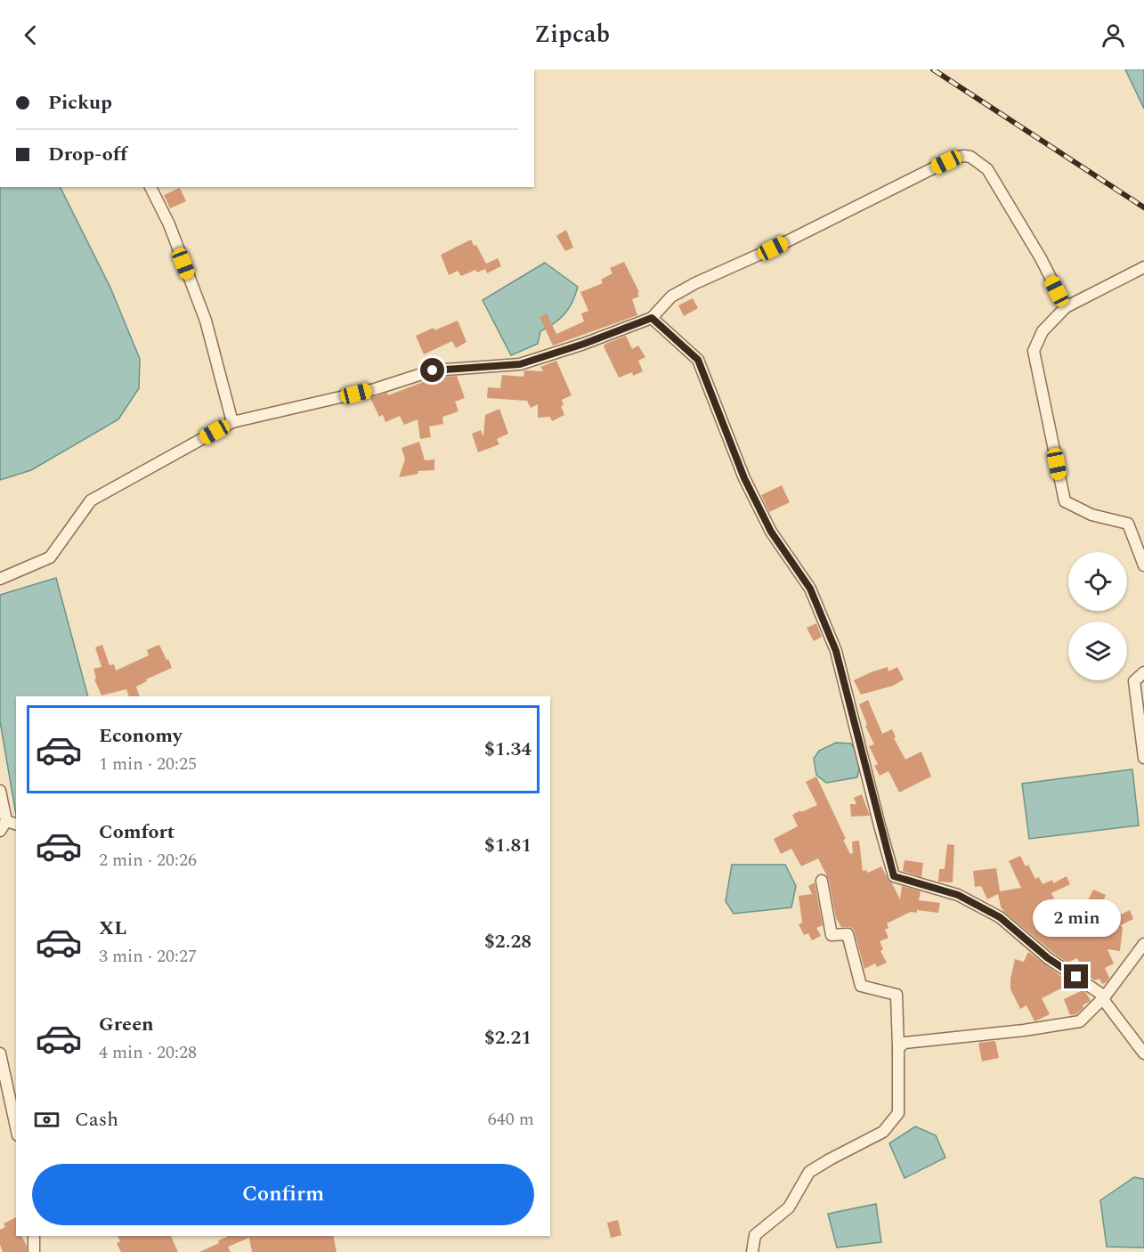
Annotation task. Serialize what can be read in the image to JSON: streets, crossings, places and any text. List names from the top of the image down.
{
  "page": {
    "header": "Zipcab",
    "banner": ["Pickup", "Drop-off"],
    "list": [
      {
        "name": "Economy",
        "note": "1 min · 20:25",
        "value": "$1.34"
      },
      {
        "name": "Comfort",
        "note": "2 min · 20:26",
        "value": "$1.81"
      },
      {
        "name": "XL",
        "note": "3 min · 20:27",
        "value": "$2.28"
      },
      {
        "name": "Green",
        "note": "4 min · 20:28",
        "value": "$2.21"
      }
    ],
    "bubble": "2 min",
    "pay": ["Cash", "640 m"],
    "buttons": "Confirm"
  }
}
